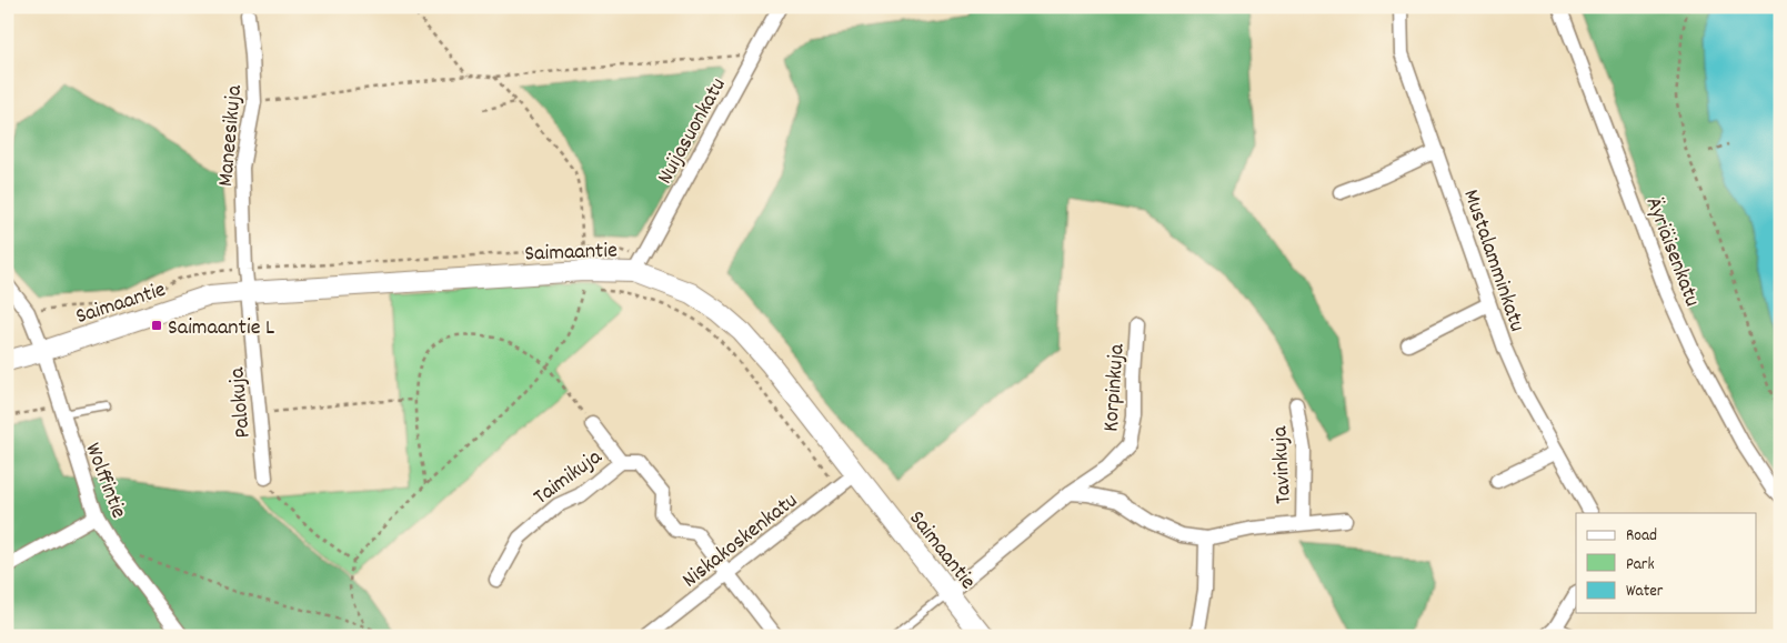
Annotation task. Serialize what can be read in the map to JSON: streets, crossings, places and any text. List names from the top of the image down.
{
  "streets": {
    "street": [
      "Nuijasuonkatu",
      "Maneesikuja",
      "Saimaantie",
      "Äyriäisenkatu",
      "Mustalamminkatu",
      "Korpinkuja",
      "Palokuja",
      "Tavinkuja",
      "Taimikuja",
      "Wolffintie",
      "Niskakoskenkatu"
    ]
  },
  "crossings": [
    ["Nuijasuonkatu", "Saimaantie"],
    ["Maneesikuja", "Saimaantie"],
    ["Maneesikuja", "Palokuja"],
    ["Saimaantie", "Korpinkuja"],
    ["Saimaantie", "Palokuja"],
    ["Saimaantie", "Wolffintie"],
    ["Saimaantie", "Niskakoskenkatu"],
    ["Taimikuja", "Niskakoskenkatu"]
  ],
  "places": {
    "transit": ["Saimaantie L"]
  },
  "legend": ["Road", "Park", "Water"]
}
